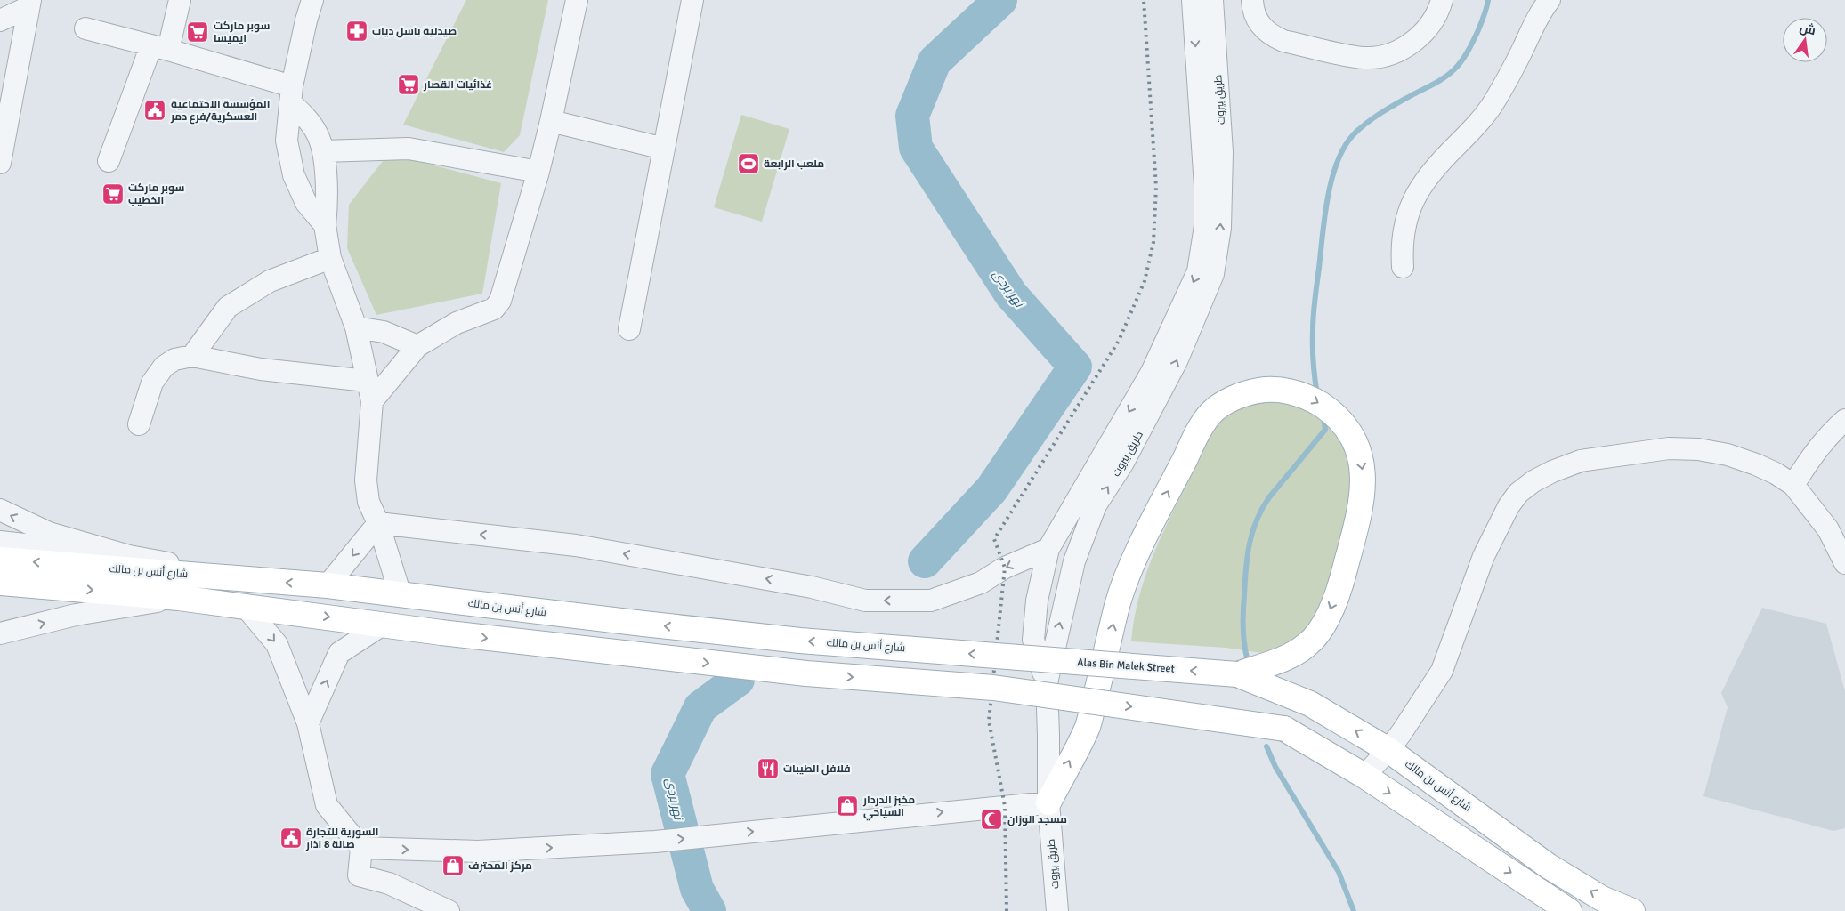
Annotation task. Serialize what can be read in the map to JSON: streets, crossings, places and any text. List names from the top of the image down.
{
  "streets": {
    "main road": ["شارع أنس بن مالك", "Alas Bin Malek Street"],
    "street": ["طريق بيروت"]
  },
  "crossings": [
    ["شارع أنس بن مالك", "Alas Bin Malek Street"]
  ],
  "water": ["نهر بردى"],
  "places": {
    "pharmacy": ["صيدلية باسل دياب"],
    "supermarket": ["سوبر ماركت ايميسا", "غذائيات القصار", "سوبر ماركت الخطيب"],
    "public building": ["المؤسسة الاجتماعية العسكرية/فرع دمر", "السورية للتجارة صالة 8 اذار"],
    "sports": ["ملعب الرابعة"],
    "restaurant": ["فلافل الطيبات"],
    "shop": ["مخبز الدردار السياحي", "مركز المحترف"],
    "mosque": ["مسجد الوزان"]
  },
  "north": "top"
}
